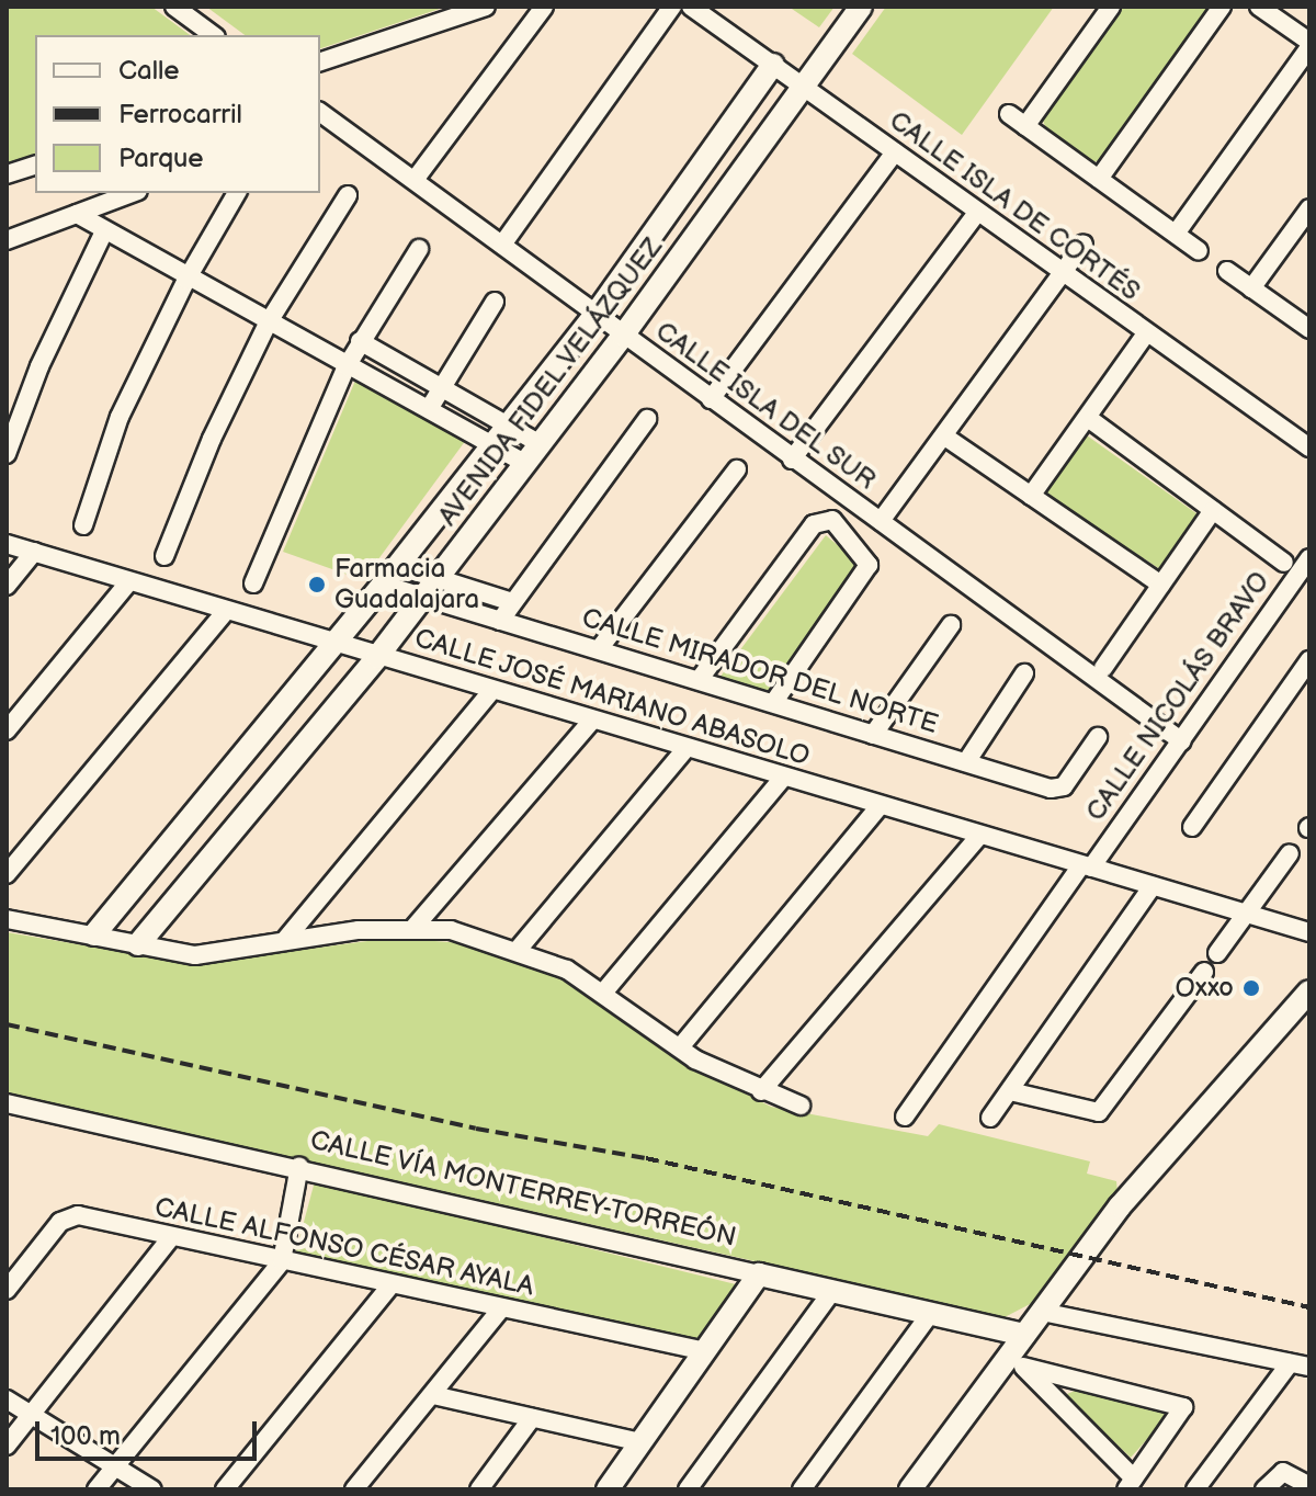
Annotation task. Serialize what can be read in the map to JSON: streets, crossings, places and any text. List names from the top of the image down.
{
  "streets": {
    "street": [
      "CALLE ISLA DE CORTÉS",
      "AVENIDA FIDEL VELÁZQUEZ",
      "CALLE ISLA DEL SUR",
      "CALLE MIRADOR DEL NORTE",
      "CALLE NICOLÁS BRAVO",
      "CALLE JOSÉ MARIANO ABASOLO",
      "CALLE VÍA MONTERREY-TORREÓN",
      "CALLE ALFONSO CÉSAR AYALA"
    ]
  },
  "crossings": [
    ["CALLE ISLA DE CORTÉS", "AVENIDA FIDEL VELÁZQUEZ"],
    ["AVENIDA FIDEL VELÁZQUEZ", "CALLE ISLA DEL SUR"],
    ["AVENIDA FIDEL VELÁZQUEZ", "CALLE MIRADOR DEL NORTE"],
    ["AVENIDA FIDEL VELÁZQUEZ", "CALLE JOSÉ MARIANO ABASOLO"],
    ["CALLE ISLA DEL SUR", "CALLE NICOLÁS BRAVO"],
    ["CALLE NICOLÁS BRAVO", "CALLE JOSÉ MARIANO ABASOLO"]
  ],
  "places": ["Farmacia Guadalajara", "Oxxo"],
  "legend": ["Calle", "Ferrocarril", "Parque"],
  "scale_bar": "100 m"
}
